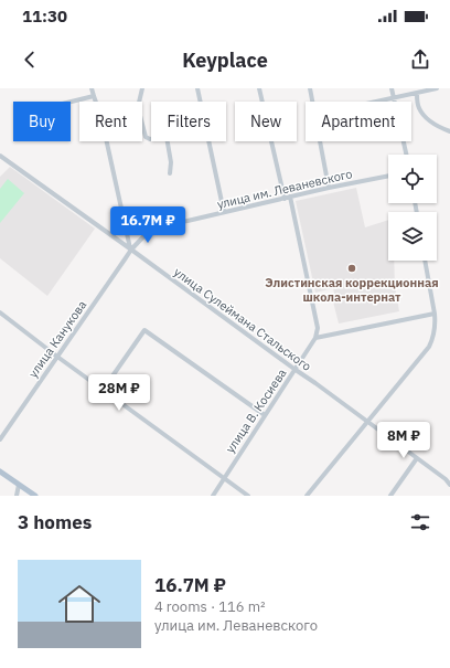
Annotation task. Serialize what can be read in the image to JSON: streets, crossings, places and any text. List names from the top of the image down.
{
  "streets": {
    "street": [
      "улица им. Леваневского",
      "улица Сулеймана Стальского",
      "улица Канукова",
      "улица В. Косиева"
    ]
  },
  "crossings": [
    ["улица Сулеймана Стальского", "улица Канукова"],
    ["улица Сулеймана Стальского", "улица В. Косиева"]
  ],
  "places": ["Элистинская коррекционная школа-интернат"],
  "page": {
    "status": "11:30",
    "header": "Keyplace",
    "chip": [
      "Buy",
      "Rent",
      "Filters",
      "New",
      "Apartment"
    ],
    "price": ["16.7M ₽", "28M ₽", "8M ₽"],
    "heading": "3 homes",
    "list": [
      {
        "name": "16.7M ₽",
        "note": "4 rooms · 116 m² · улица им. Леваневского"
      }
    ]
  }
}
